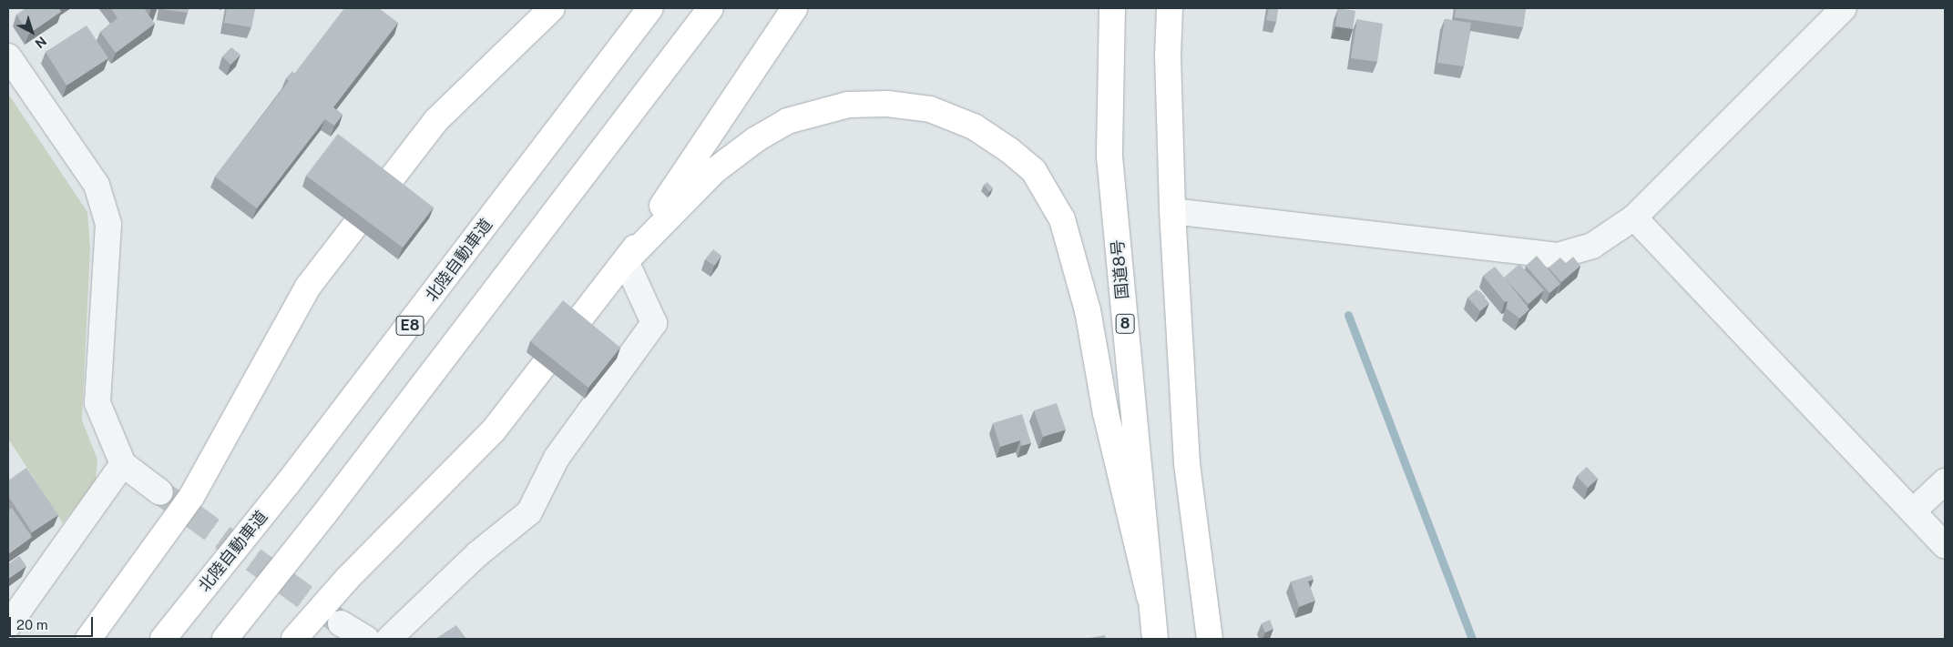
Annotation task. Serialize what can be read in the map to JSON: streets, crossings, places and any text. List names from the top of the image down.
{
  "streets": {
    "highway": [
      "北陸自動車道",
      "国道8号",
      "8",
      "E8"
    ]
  },
  "scale_bar": "20 m",
  "north": "bottom right"
}
